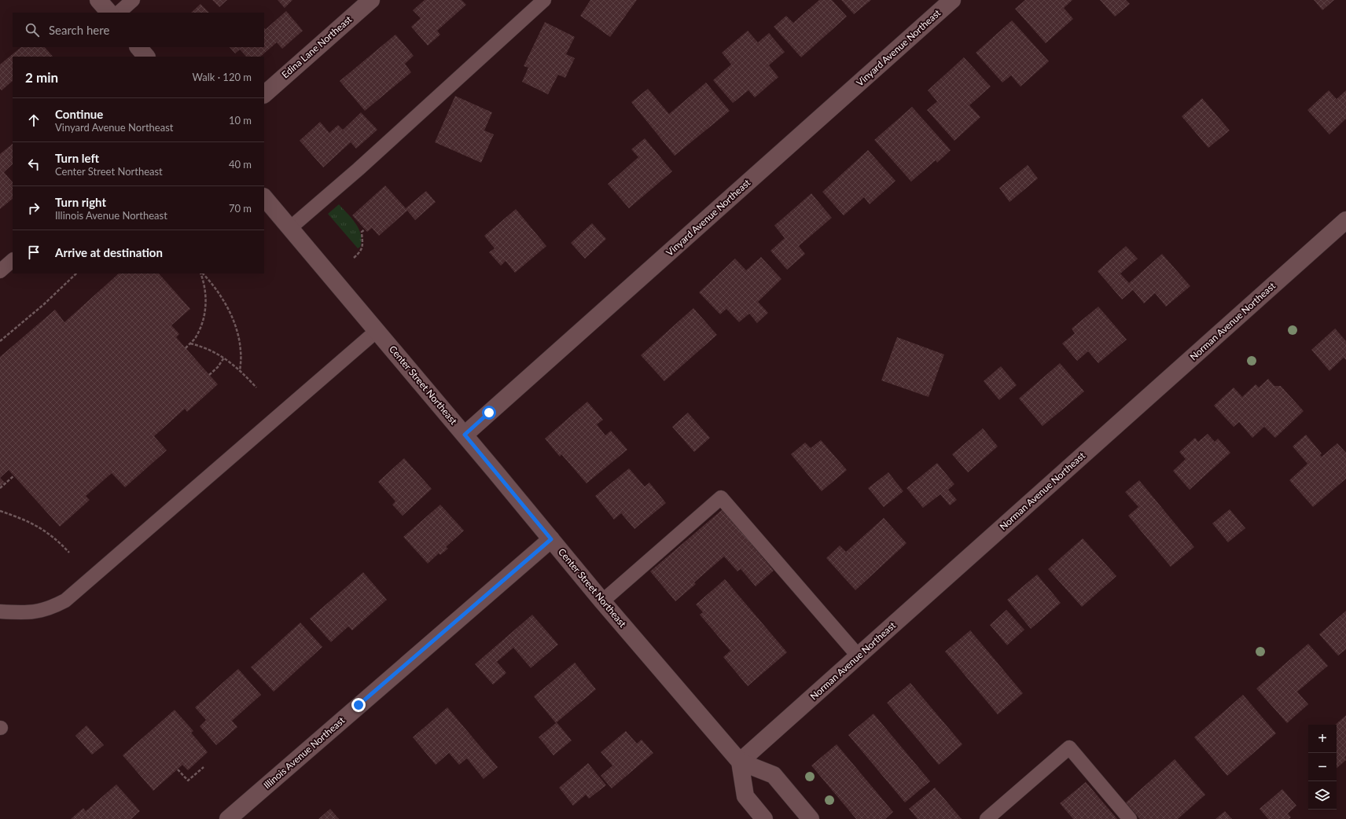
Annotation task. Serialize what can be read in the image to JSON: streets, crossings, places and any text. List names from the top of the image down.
{
  "streets": {
    "street": [
      "Edina Lane Northeast",
      "Vinyard Avenue Northeast",
      "Norman Avenue Northeast",
      "Center Street Northeast",
      "Illinois Avenue Northeast"
    ]
  },
  "crossings": [
    ["Vinyard Avenue Northeast", "Center Street Northeast"],
    ["Norman Avenue Northeast", "Center Street Northeast"],
    ["Center Street Northeast", "Illinois Avenue Northeast"]
  ],
  "page": {
    "search": "Search here",
    "heading": ["2 min", "Walk · 120 m"],
    "list": [
      ["Continue", "Vinyard Avenue Northeast", "10 m"],
      ["Turn left", "Center Street Northeast", "40 m"],
      ["Turn right", "Illinois Avenue Northeast", "70 m"],
      "Arrive at destination"
    ],
    "map_buttons": ["+", "−"]
  }
}
